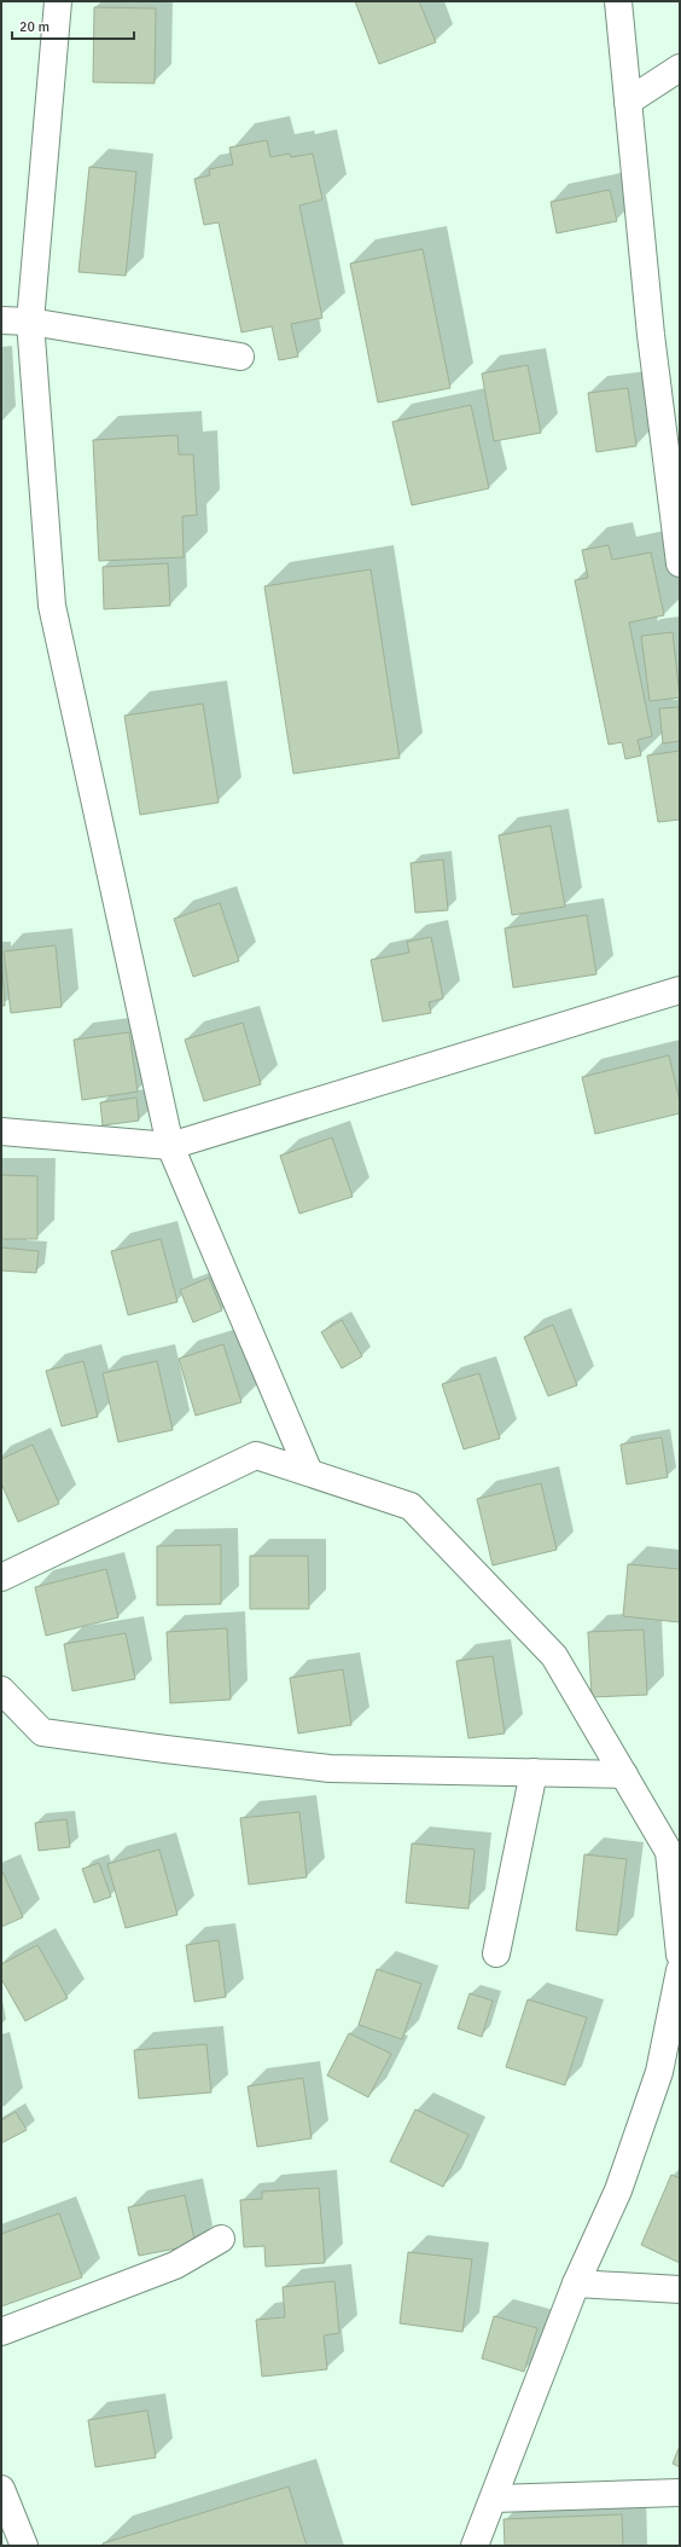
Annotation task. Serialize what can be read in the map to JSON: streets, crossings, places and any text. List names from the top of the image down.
{
  "scale_bar": "20 m"
}
